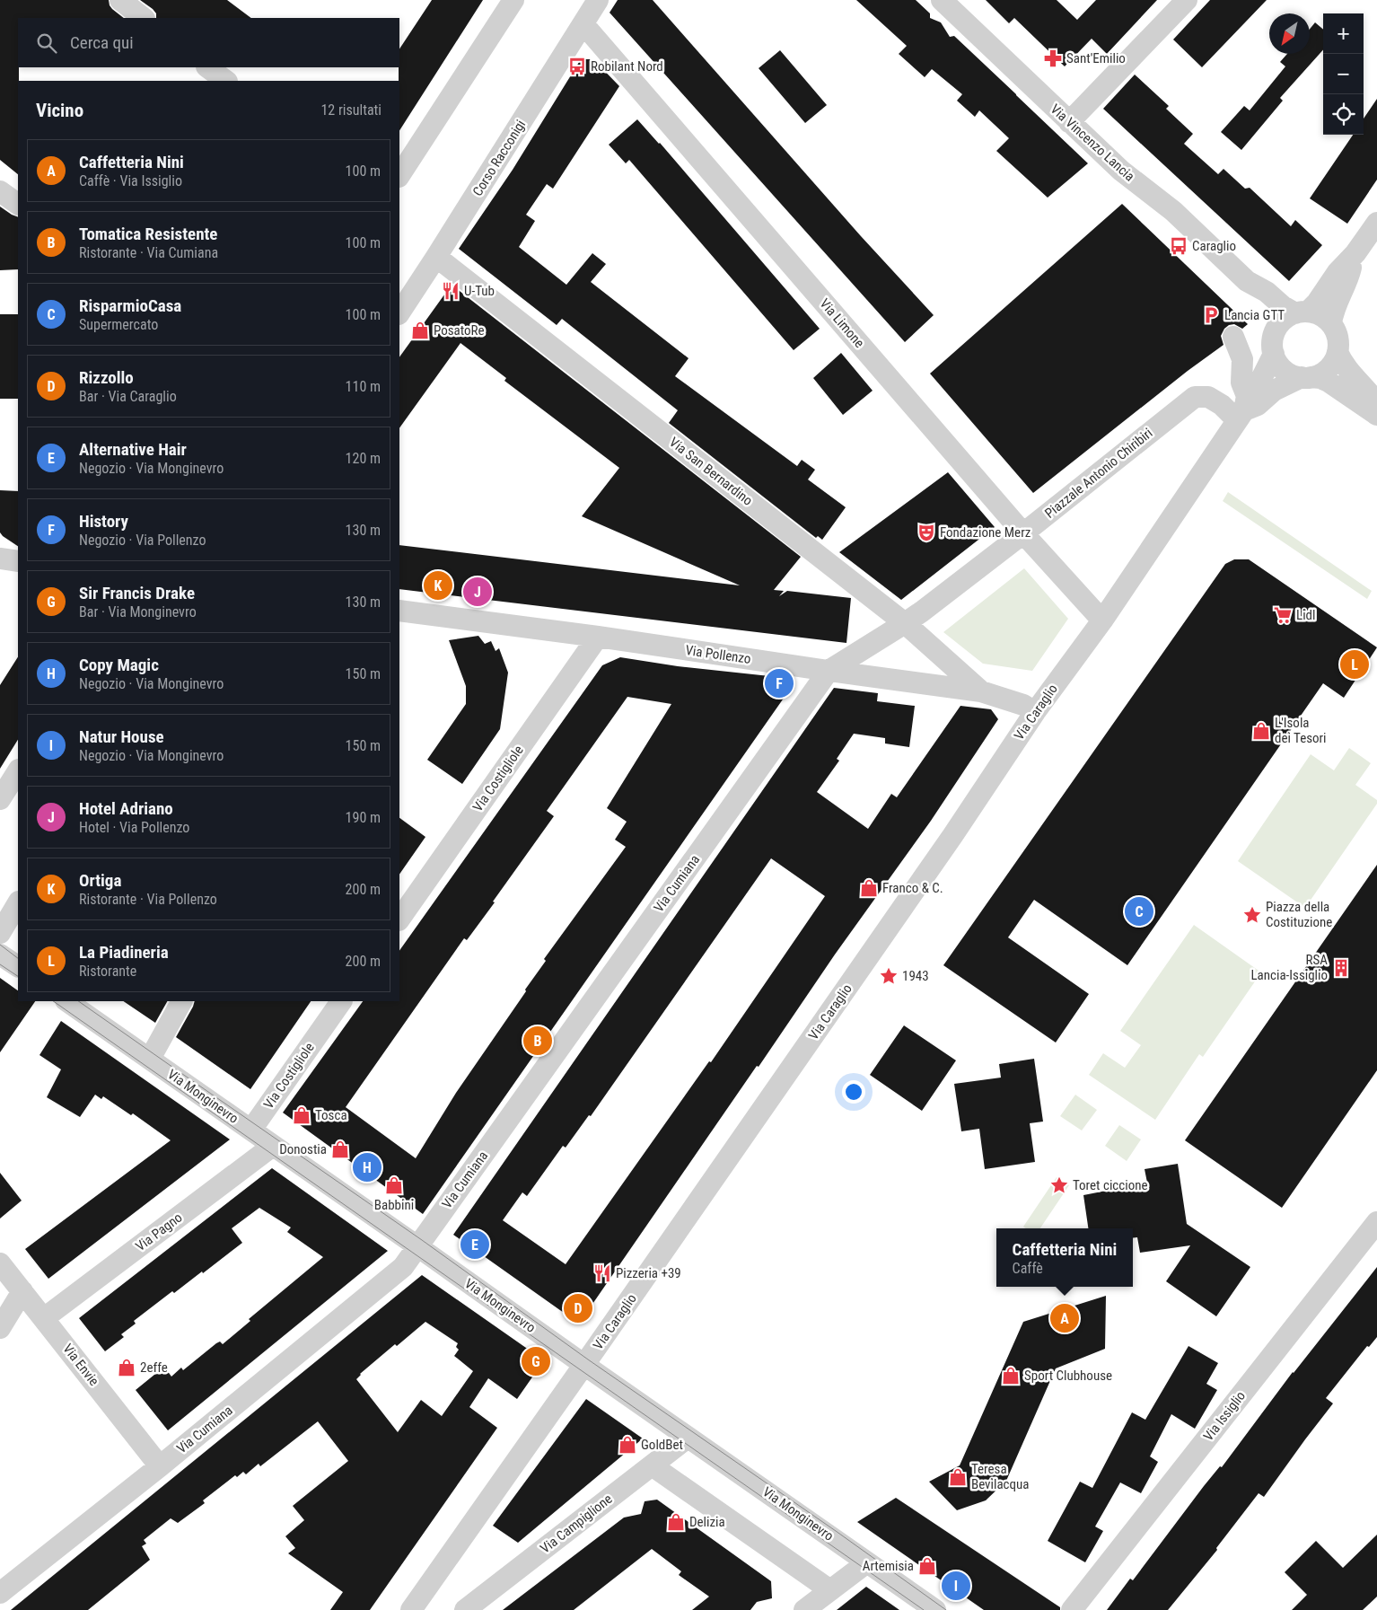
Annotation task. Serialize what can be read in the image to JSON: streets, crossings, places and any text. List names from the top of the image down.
{
  "streets": {
    "street": [
      "Via Vincenzo Lancia",
      "Corso Racconigi",
      "Via Limone",
      "Via San Bernardino",
      "Piazzale Antonio Chiribiri",
      "Via Pollenzo",
      "Via Caraglio",
      "Via Costigliole",
      "Via Cumiana",
      "Via Monginevro",
      "Via Pagno",
      "Via Envie",
      "Via Issiglio",
      "Via Campiglione"
    ]
  },
  "crossings": [
    ["Via Vincenzo Lancia", "Via Caraglio"],
    ["Corso Racconigi", "Via Limone"],
    ["Corso Racconigi", "Via San Bernardino"],
    ["Via Limone", "Piazzale Antonio Chiribiri"],
    ["Via Limone", "Via Caraglio"],
    ["Via San Bernardino", "Piazzale Antonio Chiribiri"],
    ["Via San Bernardino", "Via Pollenzo"],
    ["Piazzale Antonio Chiribiri", "Via Pollenzo"],
    ["Piazzale Antonio Chiribiri", "Via Caraglio"],
    ["Piazzale Antonio Chiribiri", "Via Cumiana"],
    ["Via Pollenzo", "Via Caraglio"],
    ["Via Pollenzo", "Via Costigliole"],
    ["Via Pollenzo", "Via Cumiana"],
    ["Via Caraglio", "Via Monginevro"],
    ["Via Costigliole", "Via Monginevro"],
    ["Via Cumiana", "Via Monginevro"],
    ["Via Cumiana", "Via Envie"],
    ["Via Monginevro", "Via Pagno"],
    ["Via Monginevro", "Via Campiglione"],
    ["Via Pagno", "Via Envie"]
  ],
  "places": {
    "pharmacy": ["Sant'Emilio"],
    "bus stop": ["Robilant Nord", "Caraglio"],
    "restaurant": ["U-Tub", "Pizzeria +39"],
    "parking": ["Lancia GTT"],
    "shop": [
      "PosatoRe",
      "L'Isola dei Tesori",
      "Franco & C.",
      "Tosca",
      "Donostia",
      "Babbini",
      "2effe",
      "Sport Clubhouse",
      "GoldBet",
      "Teresa Bevilacqua",
      "Delizia",
      "Artemisia"
    ],
    "theatre": ["Fondazione Merz"],
    "supermarket": ["Lidl"],
    "place": ["Piazza della Costituzione", "1943", "Toret ciccione"],
    "building": ["RSA Lancia-Issiglio"]
  },
  "north": "bottom left",
  "page": {
    "map_buttons": ["+", "−"],
    "search": "Cerca qui",
    "heading": ["Vicino", "12 risultati"],
    "list": [
      {
        "mark": "A",
        "name": "Caffetteria Nini",
        "note": "Caffè · Via Issiglio",
        "value": "100 m"
      },
      {
        "mark": "B",
        "name": "Tomatica Resistente",
        "note": "Ristorante · Via Cumiana",
        "value": "100 m"
      },
      {
        "mark": "C",
        "name": "RisparmioCasa",
        "note": "Supermercato",
        "value": "100 m"
      },
      {
        "mark": "D",
        "name": "Rizzollo",
        "note": "Bar · Via Caraglio",
        "value": "110 m"
      },
      {
        "mark": "E",
        "name": "Alternative Hair",
        "note": "Negozio · Via Monginevro",
        "value": "120 m"
      },
      {
        "mark": "F",
        "name": "History",
        "note": "Negozio · Via Pollenzo",
        "value": "130 m"
      },
      {
        "mark": "G",
        "name": "Sir Francis Drake",
        "note": "Bar · Via Monginevro",
        "value": "130 m"
      },
      {
        "mark": "H",
        "name": "Copy Magic",
        "note": "Negozio · Via Monginevro",
        "value": "150 m"
      },
      {
        "mark": "I",
        "name": "Natur House",
        "note": "Negozio · Via Monginevro",
        "value": "150 m"
      },
      {
        "mark": "J",
        "name": "Hotel Adriano",
        "note": "Hotel · Via Pollenzo",
        "value": "190 m"
      },
      {
        "mark": "K",
        "name": "Ortiga",
        "note": "Ristorante · Via Pollenzo",
        "value": "200 m"
      },
      {
        "mark": "L",
        "name": "La Piadineria",
        "note": "Ristorante",
        "value": "200 m"
      }
    ],
    "pins": [
      "K",
      "J",
      "L",
      "F",
      "C",
      "B",
      "H",
      "E",
      "D",
      "A",
      "G",
      "I"
    ],
    "popup": ["Caffetteria Nini", "Caffè"]
  }
}
